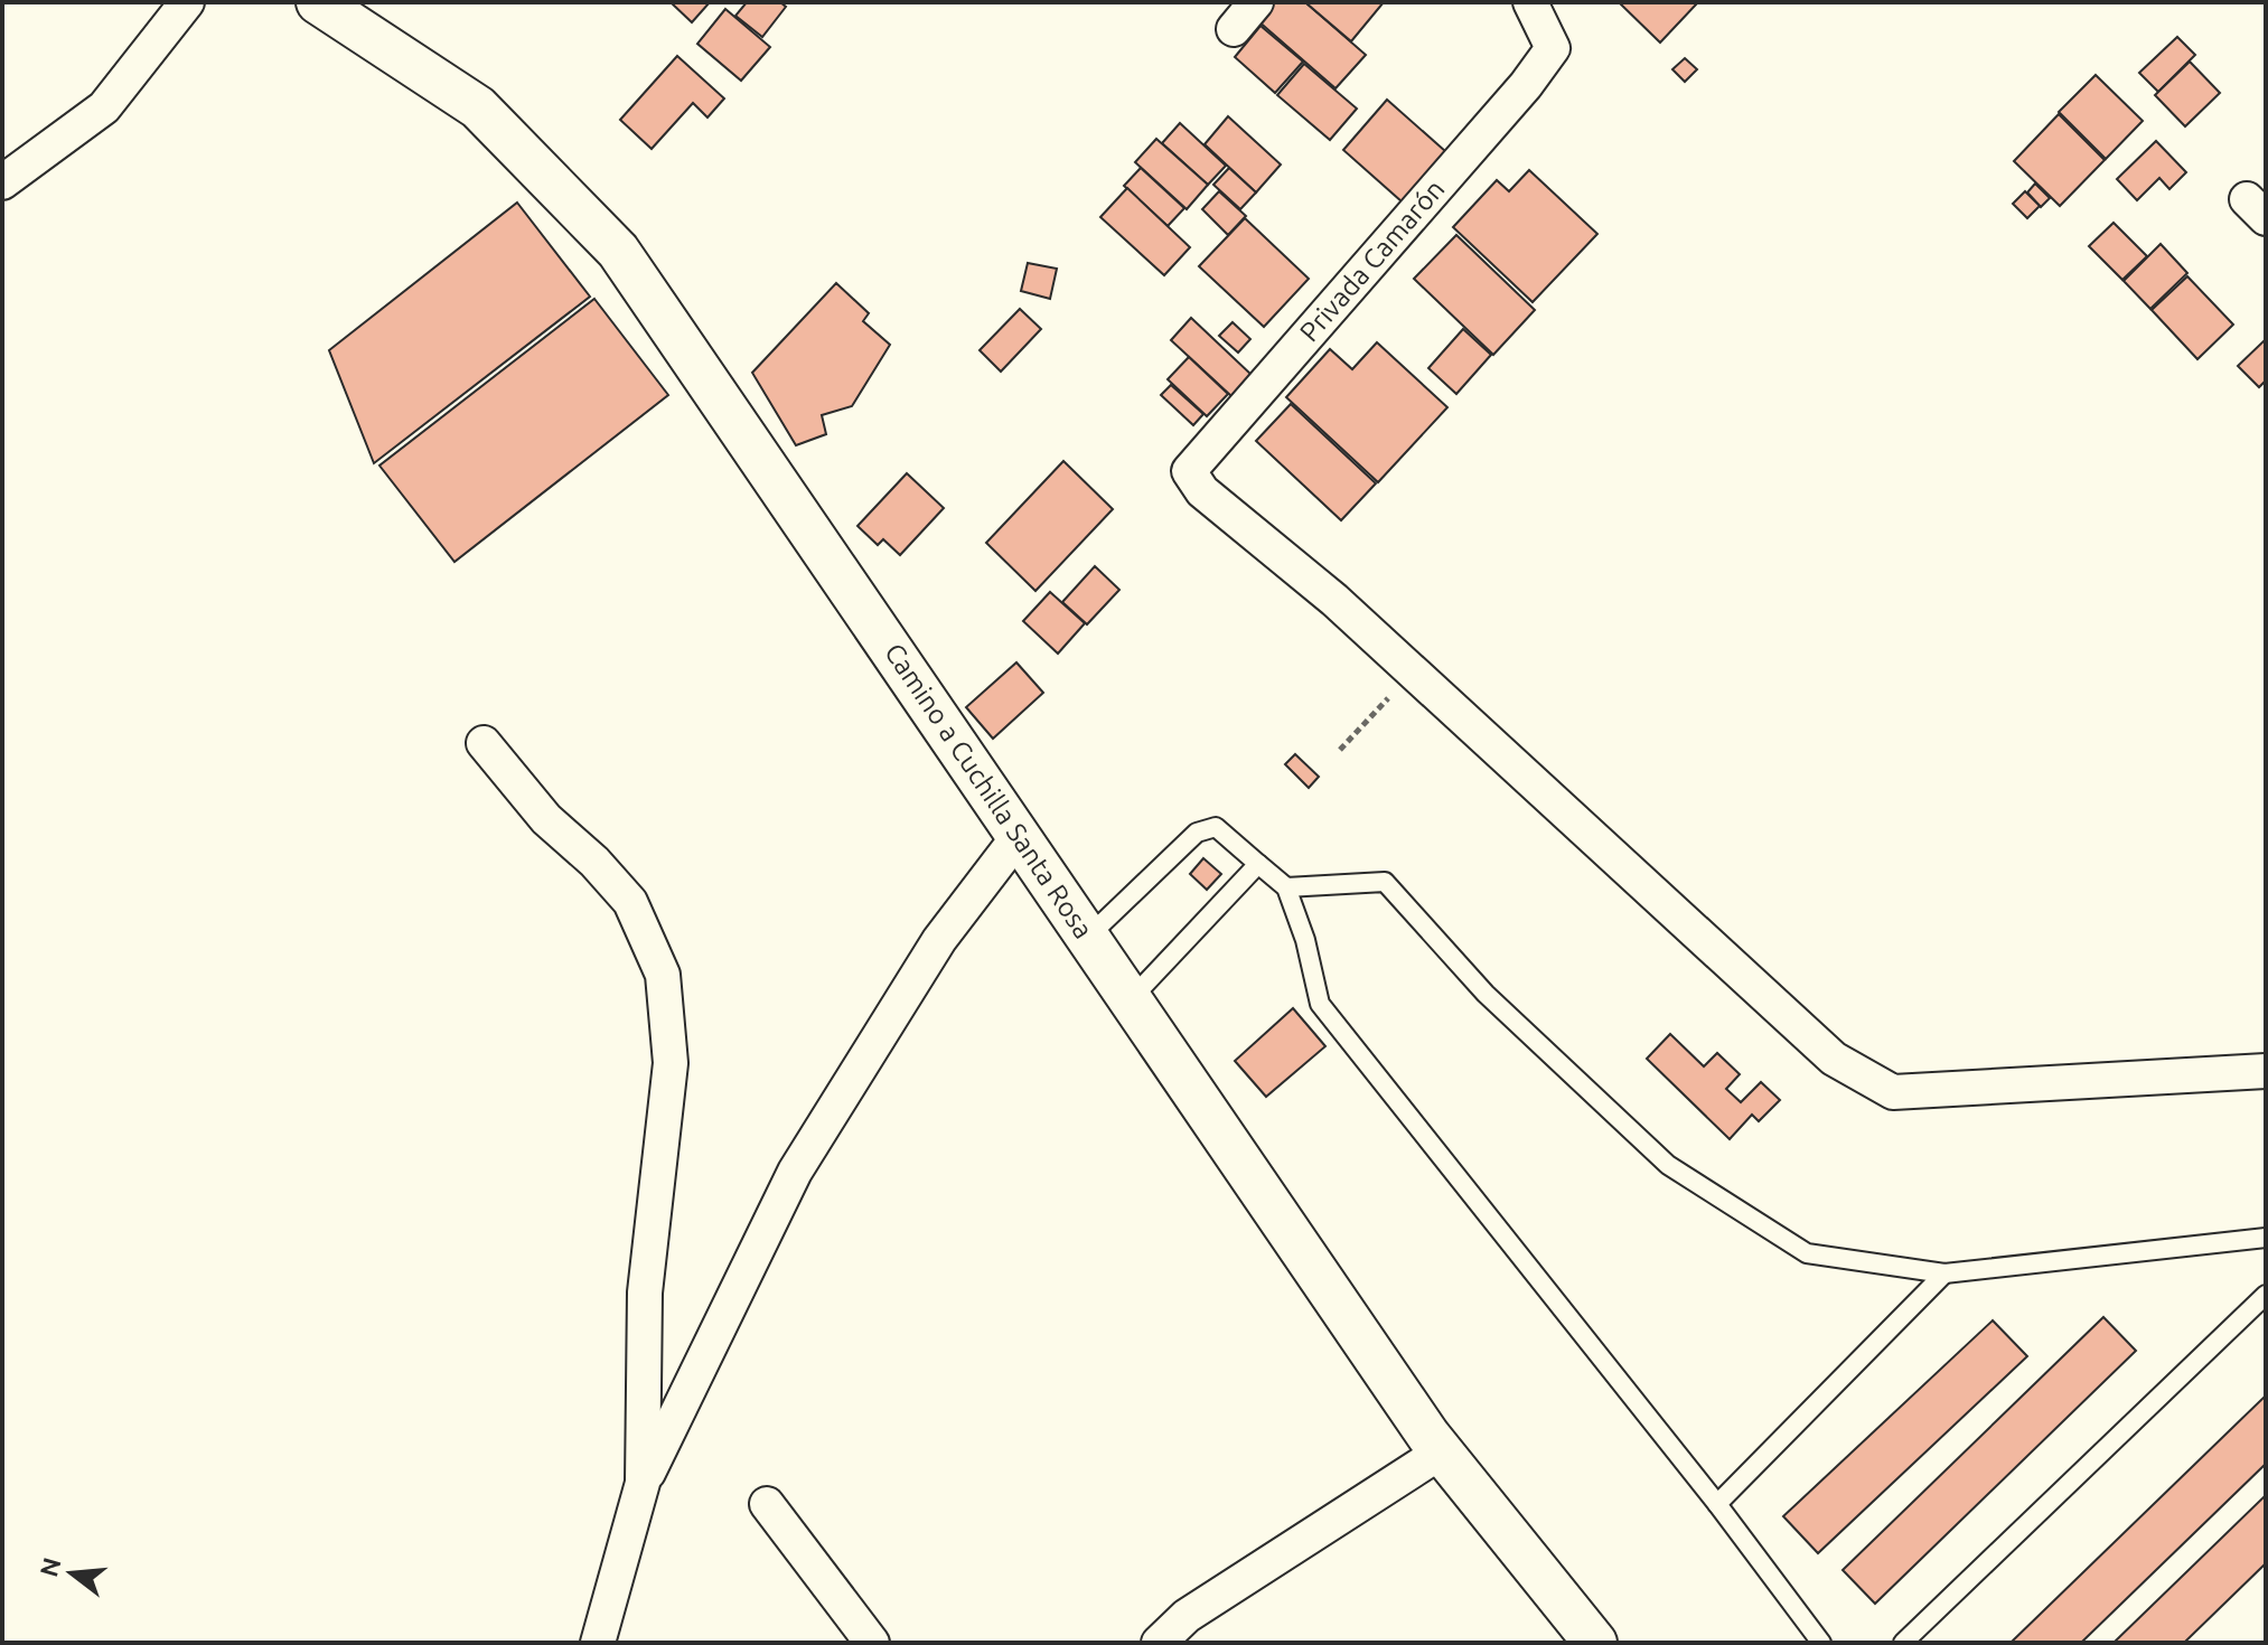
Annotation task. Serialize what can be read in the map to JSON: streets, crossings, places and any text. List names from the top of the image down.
{
  "streets": {
    "street": ["Privada Camarón", "Camino a Cuchilla Santa Rosa"]
  },
  "north": "left"
}
